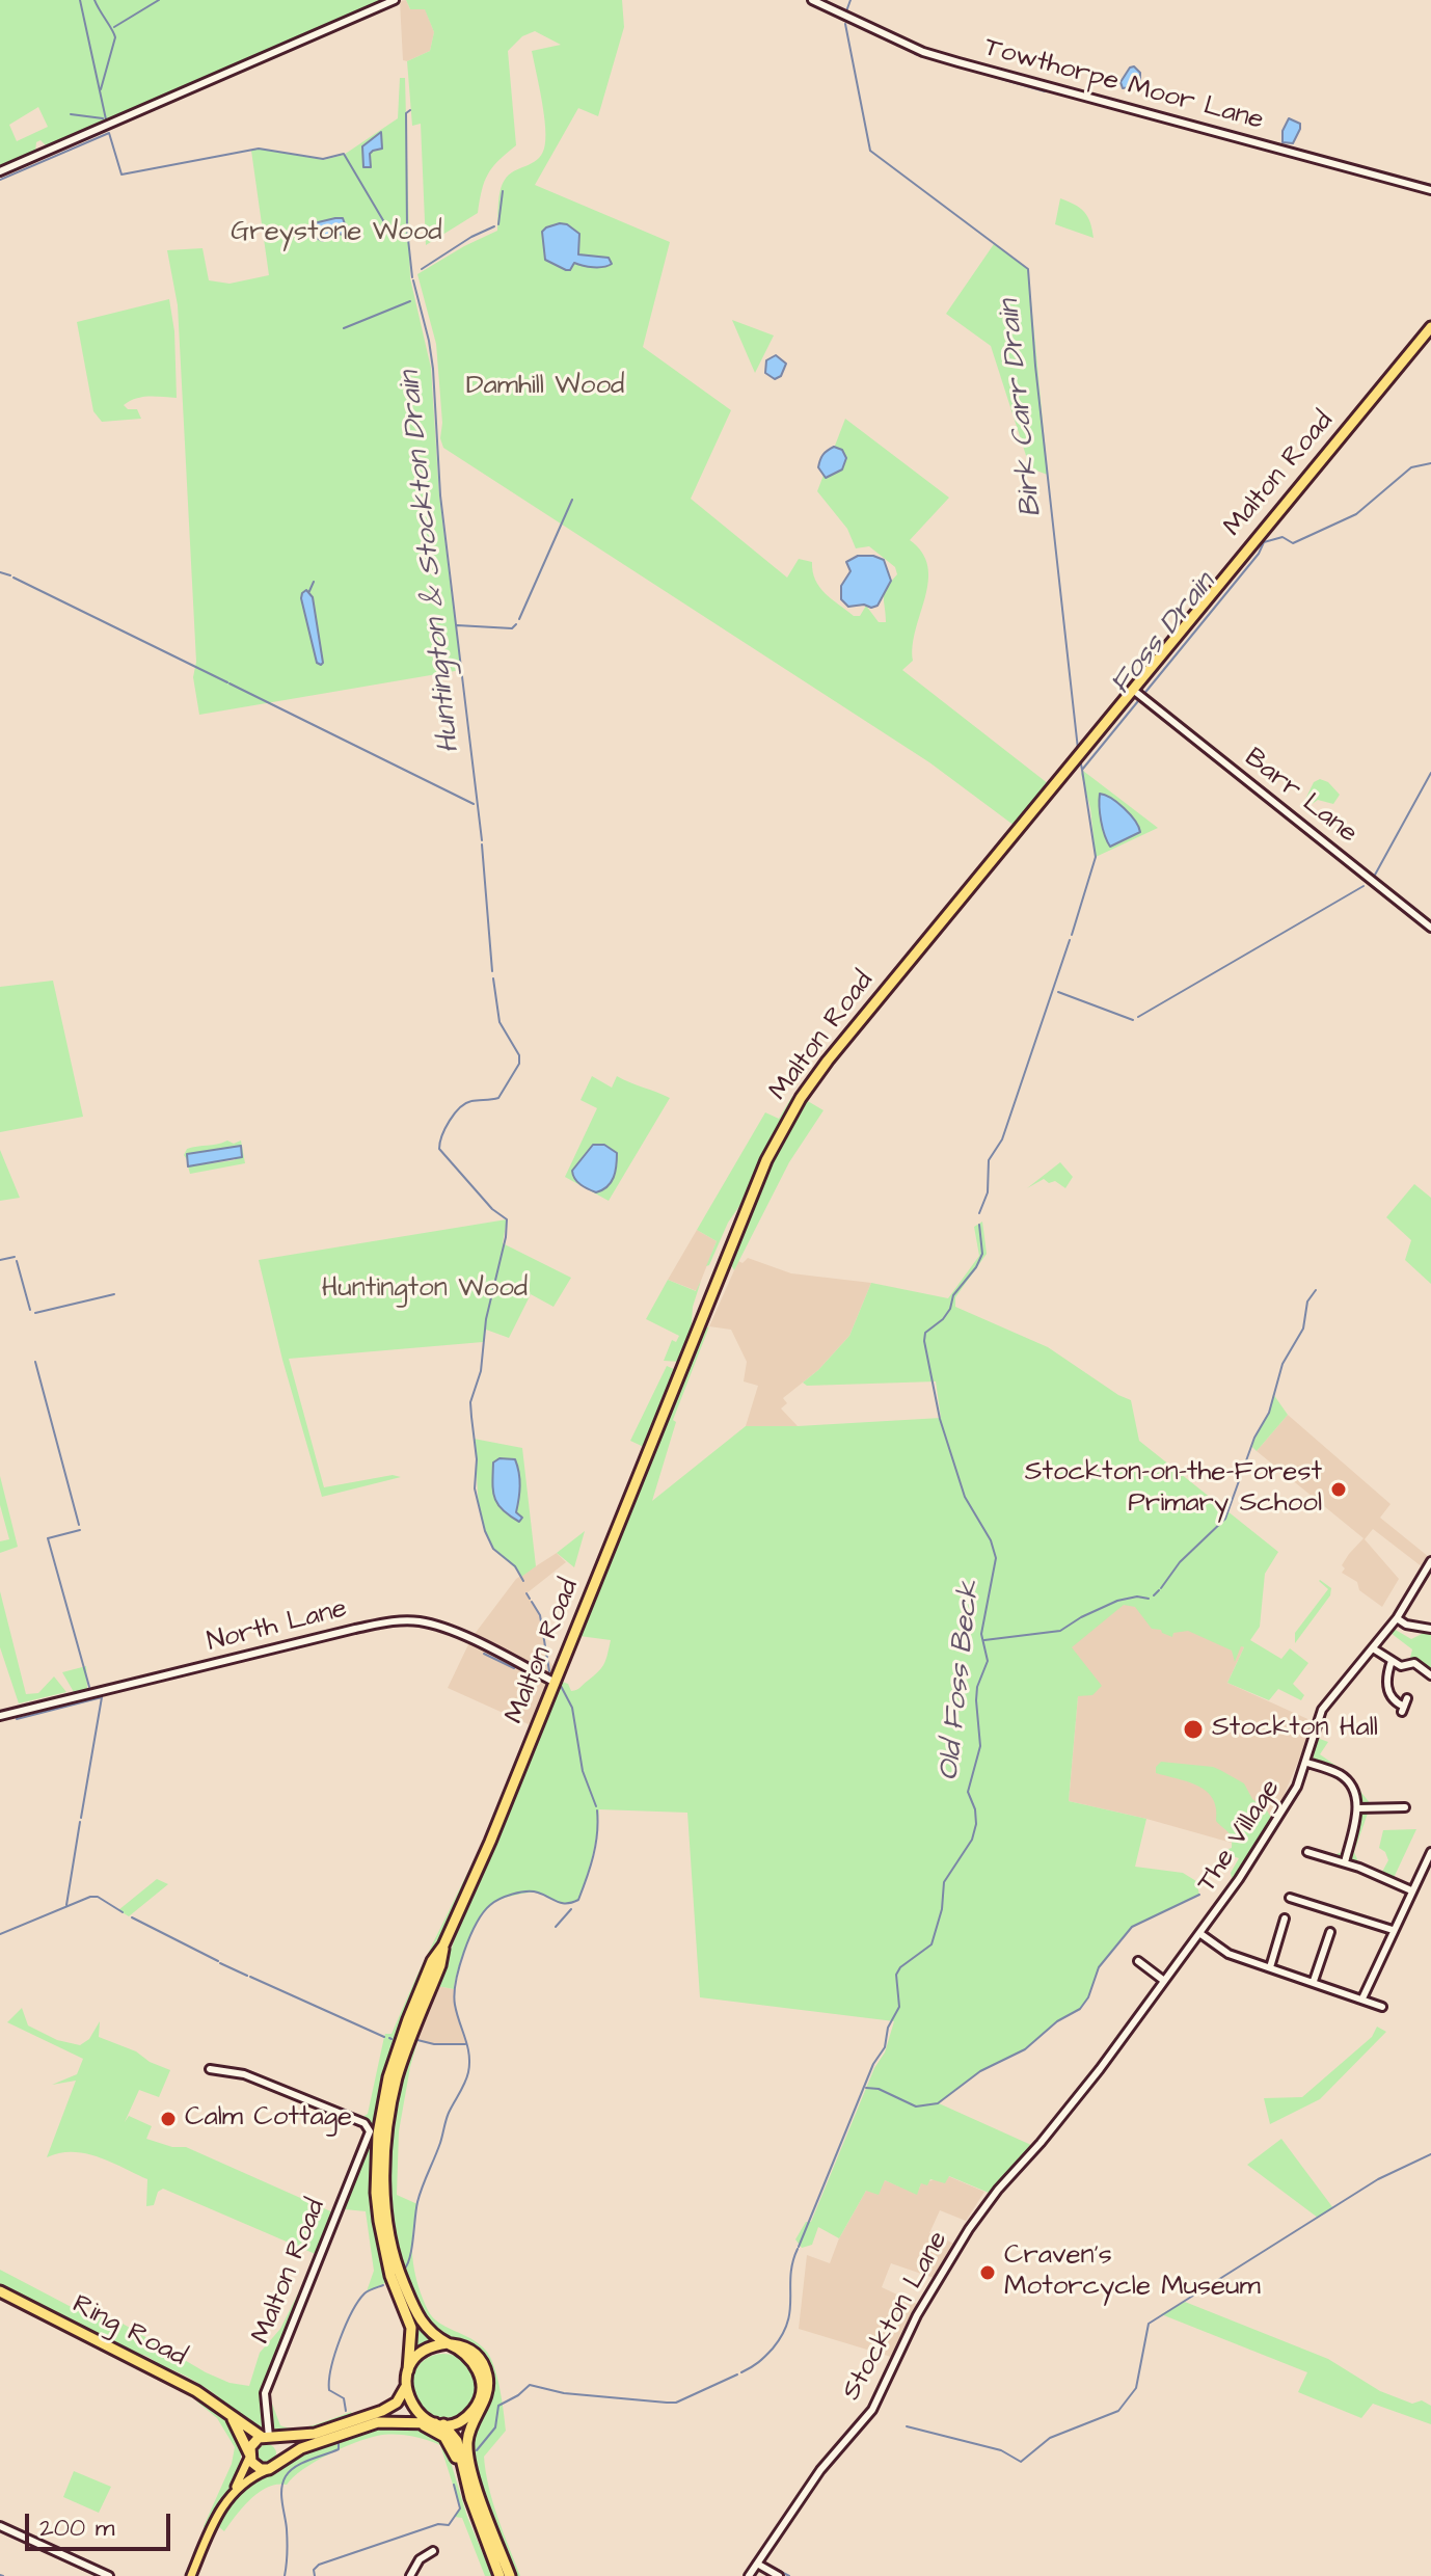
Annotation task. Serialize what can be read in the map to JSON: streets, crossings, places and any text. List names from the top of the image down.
{
  "streets": {
    "highway": ["Malton Road", "Ring Road"],
    "street": [
      "Towthorpe Moor Lane",
      "Barr Lane",
      "North Lane",
      "The Village",
      "Stockton Lane"
    ]
  },
  "crossings": [
    ["Malton Road", "Barr Lane"],
    ["Malton Road", "North Lane"],
    ["Malton Road", "Ring Road"],
    ["The Village", "Stockton Lane"]
  ],
  "water": [
    "Birk Carr Drain",
    "Huntington & Stockton Drain",
    "Foss Drain",
    "Old Foss Beck"
  ],
  "parks": ["Greystone Wood", "Damhill Wood", "Huntington Wood"],
  "places": [
    "Stockton-on-the-Forest Primary School",
    "Stockton Hall",
    "Calm Cottage",
    "Craven's Motorcycle Museum"
  ],
  "scale_bar": "200 m"
}
